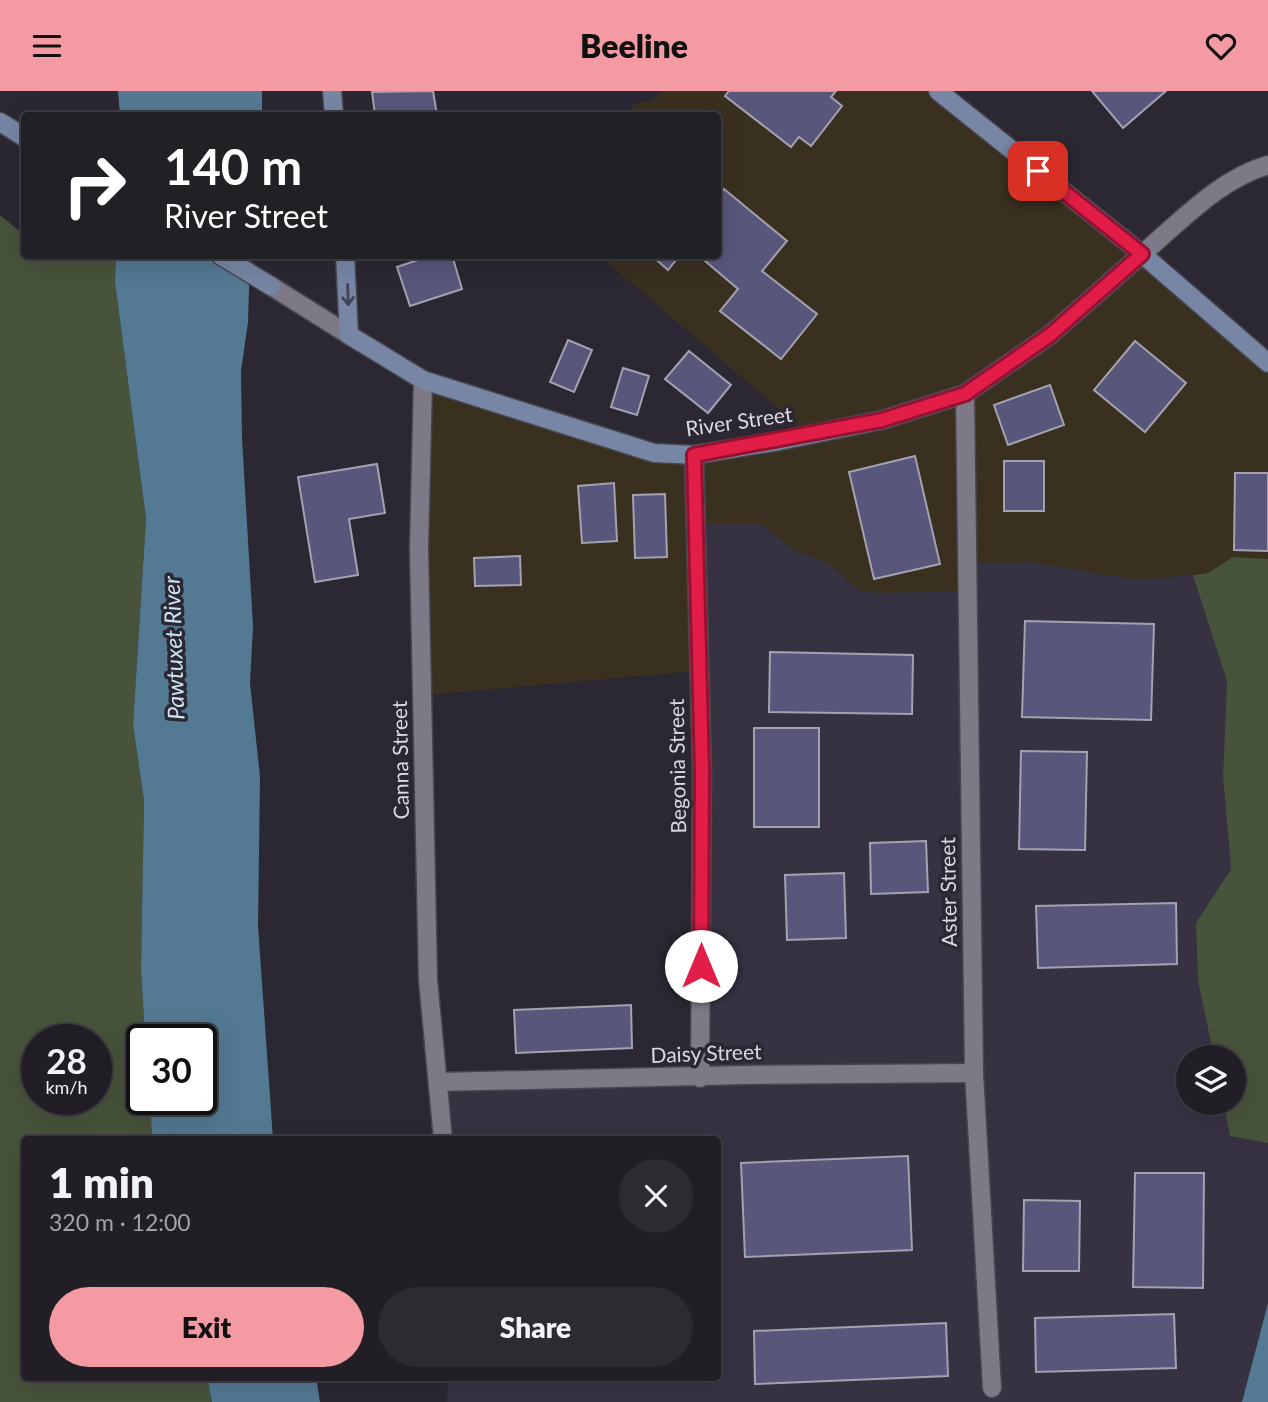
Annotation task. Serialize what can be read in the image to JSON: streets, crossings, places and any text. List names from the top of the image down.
{
  "streets": {
    "main road": ["River Street"],
    "street": [
      "Canna Street",
      "Begonia Street",
      "Aster Street",
      "Daisy Street"
    ]
  },
  "crossings": [
    ["River Street", "Canna Street"],
    ["River Street", "Begonia Street"],
    ["River Street", "Aster Street"],
    ["Canna Street", "Daisy Street"],
    ["Begonia Street", "Daisy Street"],
    ["Aster Street", "Daisy Street"]
  ],
  "water": ["Pawtuxet River"],
  "page": {
    "header": "Beeline",
    "turn": ["140 m", "River Street"],
    "speed": "28 km/h",
    "limit": "30",
    "heading": ["1 min", "320 m · 12:00"],
    "buttons": ["Exit", "Share"]
  }
}
